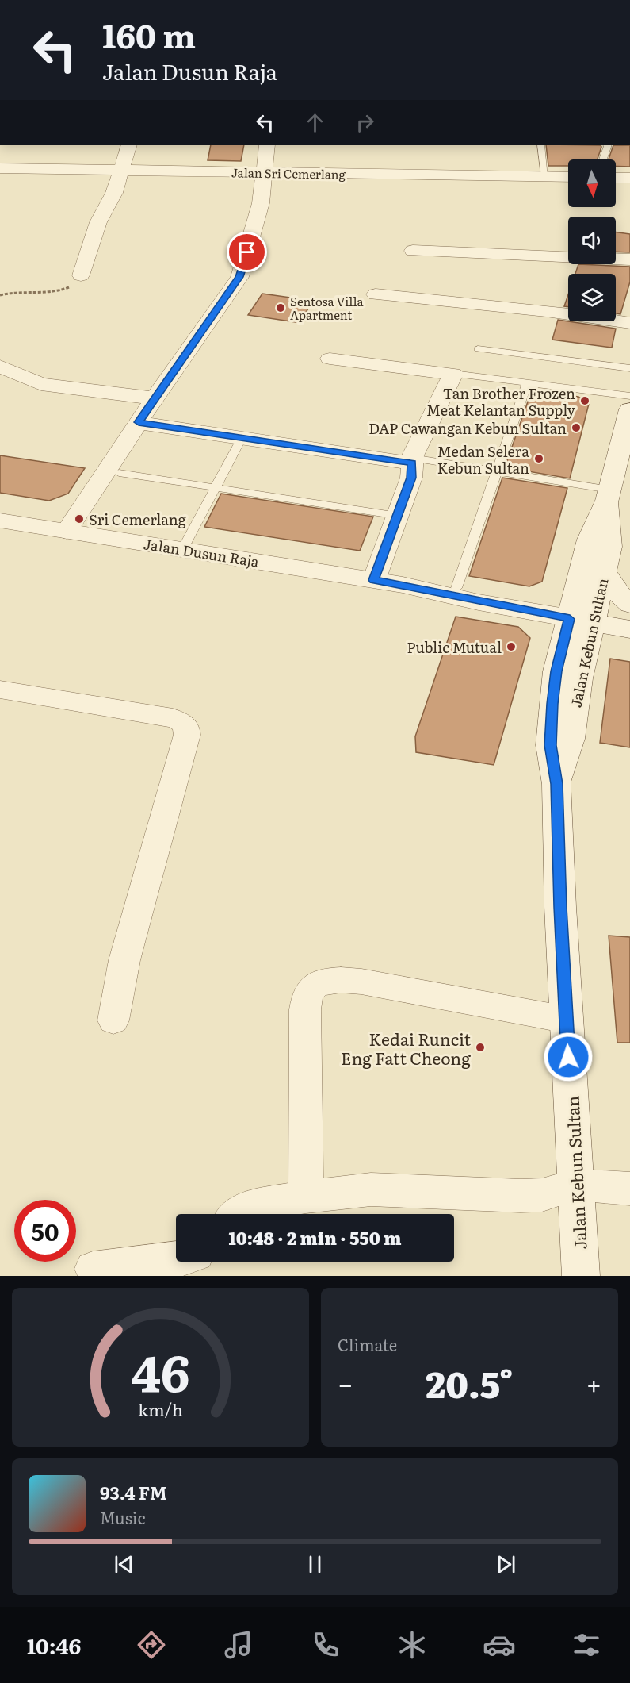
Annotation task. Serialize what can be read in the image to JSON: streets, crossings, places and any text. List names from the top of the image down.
{
  "streets": {
    "main road": ["Jalan Dusun Raja", "Jalan Kebun Sultan"],
    "street": ["Jalan Sri Cemerlang"]
  },
  "crossings": [
    ["Jalan Dusun Raja", "Jalan Kebun Sultan"]
  ],
  "places": [
    "Sentosa Villa Apartment",
    "Tan Brother Frozen Meat Kelantan Supply",
    "DAP Cawangan Kebun Sultan",
    "Medan Selera Kebun Sultan",
    "Sri Cemerlang",
    "Public Mutual",
    "Kedai Runcit Eng Fatt Cheong"
  ],
  "north": "bottom",
  "page": {
    "turn": ["160 m", "Jalan Dusun Raja"],
    "limit": "50",
    "trip": "10:48 · 2 min · 550 m",
    "tile": "Climate",
    "heat": ["−", "20.5°", "+"],
    "song": ["93.4 FM", "Music"],
    "tabs": "10:46",
    "gauge": ["46", "km/h"]
  }
}
